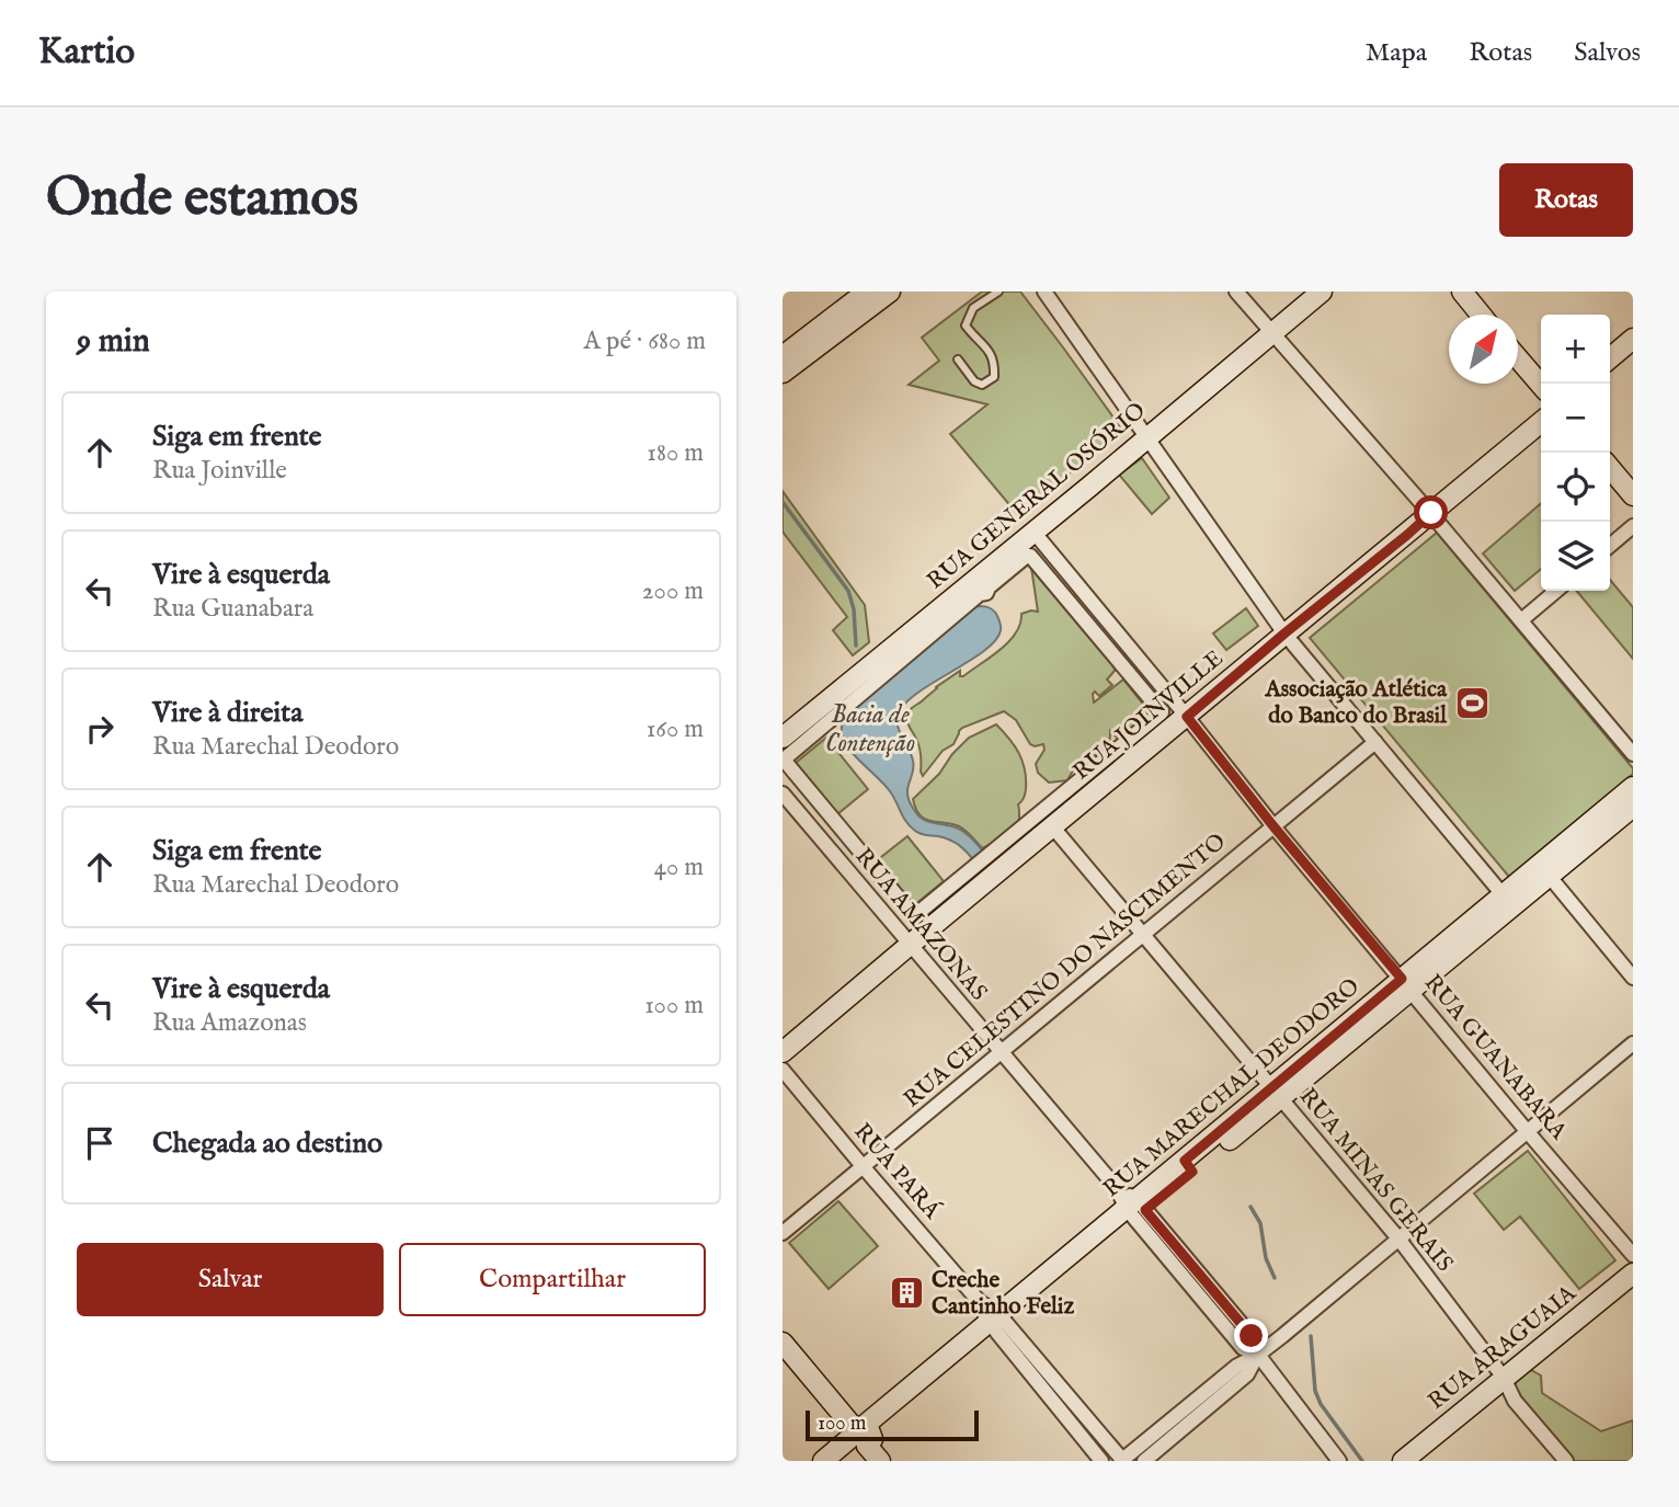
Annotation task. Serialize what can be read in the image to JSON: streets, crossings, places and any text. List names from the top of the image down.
{
  "streets": {
    "street": [
      "RUA GENERAL OSÓRIO",
      "RUA JOINVILLE",
      "RUA AMAZONAS",
      "RUA CELESTINO DO NASCIMENTO",
      "RUA GUANABARA",
      "RUA MARECHAL DEODORO",
      "RUA PARÁ",
      "RUA MINAS GERAIS",
      "RUA ARAGUAIA"
    ]
  },
  "crossings": [
    ["RUA GENERAL OSÓRIO", "RUA GUANABARA"],
    ["RUA JOINVILLE", "RUA AMAZONAS"],
    ["RUA JOINVILLE", "RUA GUANABARA"],
    ["RUA JOINVILLE", "RUA MINAS GERAIS"],
    ["RUA AMAZONAS", "RUA CELESTINO DO NASCIMENTO"],
    ["RUA AMAZONAS", "RUA MARECHAL DEODORO"],
    ["RUA CELESTINO DO NASCIMENTO", "RUA GUANABARA"],
    ["RUA CELESTINO DO NASCIMENTO", "RUA PARÁ"],
    ["RUA CELESTINO DO NASCIMENTO", "RUA MINAS GERAIS"],
    ["RUA GUANABARA", "RUA MARECHAL DEODORO"],
    ["RUA MARECHAL DEODORO", "RUA PARÁ"],
    ["RUA MARECHAL DEODORO", "RUA MINAS GERAIS"],
    ["RUA MINAS GERAIS", "RUA ARAGUAIA"]
  ],
  "water": ["Bacia de Contenção"],
  "places": {
    "sports": ["Associação Atlética do Banco do Brasil"],
    "building": ["Creche Cantinho Feliz"]
  },
  "scale_bar": "100 m",
  "north": "top right",
  "page": {
    "header": "Kartio",
    "nav": ["Mapa", "Rotas", "Salvos"],
    "buttons": [
      "Rotas",
      ["Salvar", "Compartilhar"]
    ],
    "title": "Onde estamos",
    "heading": ["9 min", "A pé · 680 m"],
    "map_buttons": ["+", "−"],
    "list": [
      ["Siga em frente", "Rua Joinville", "180 m"],
      ["Vire à esquerda", "Rua Guanabara", "200 m"],
      ["Vire à direita", "Rua Marechal Deodoro", "160 m"],
      ["Siga em frente", "Rua Marechal Deodoro", "40 m"],
      ["Vire à esquerda", "Rua Amazonas", "100 m"],
      "Chegada ao destino"
    ],
    "scale": "100 m"
  }
}
